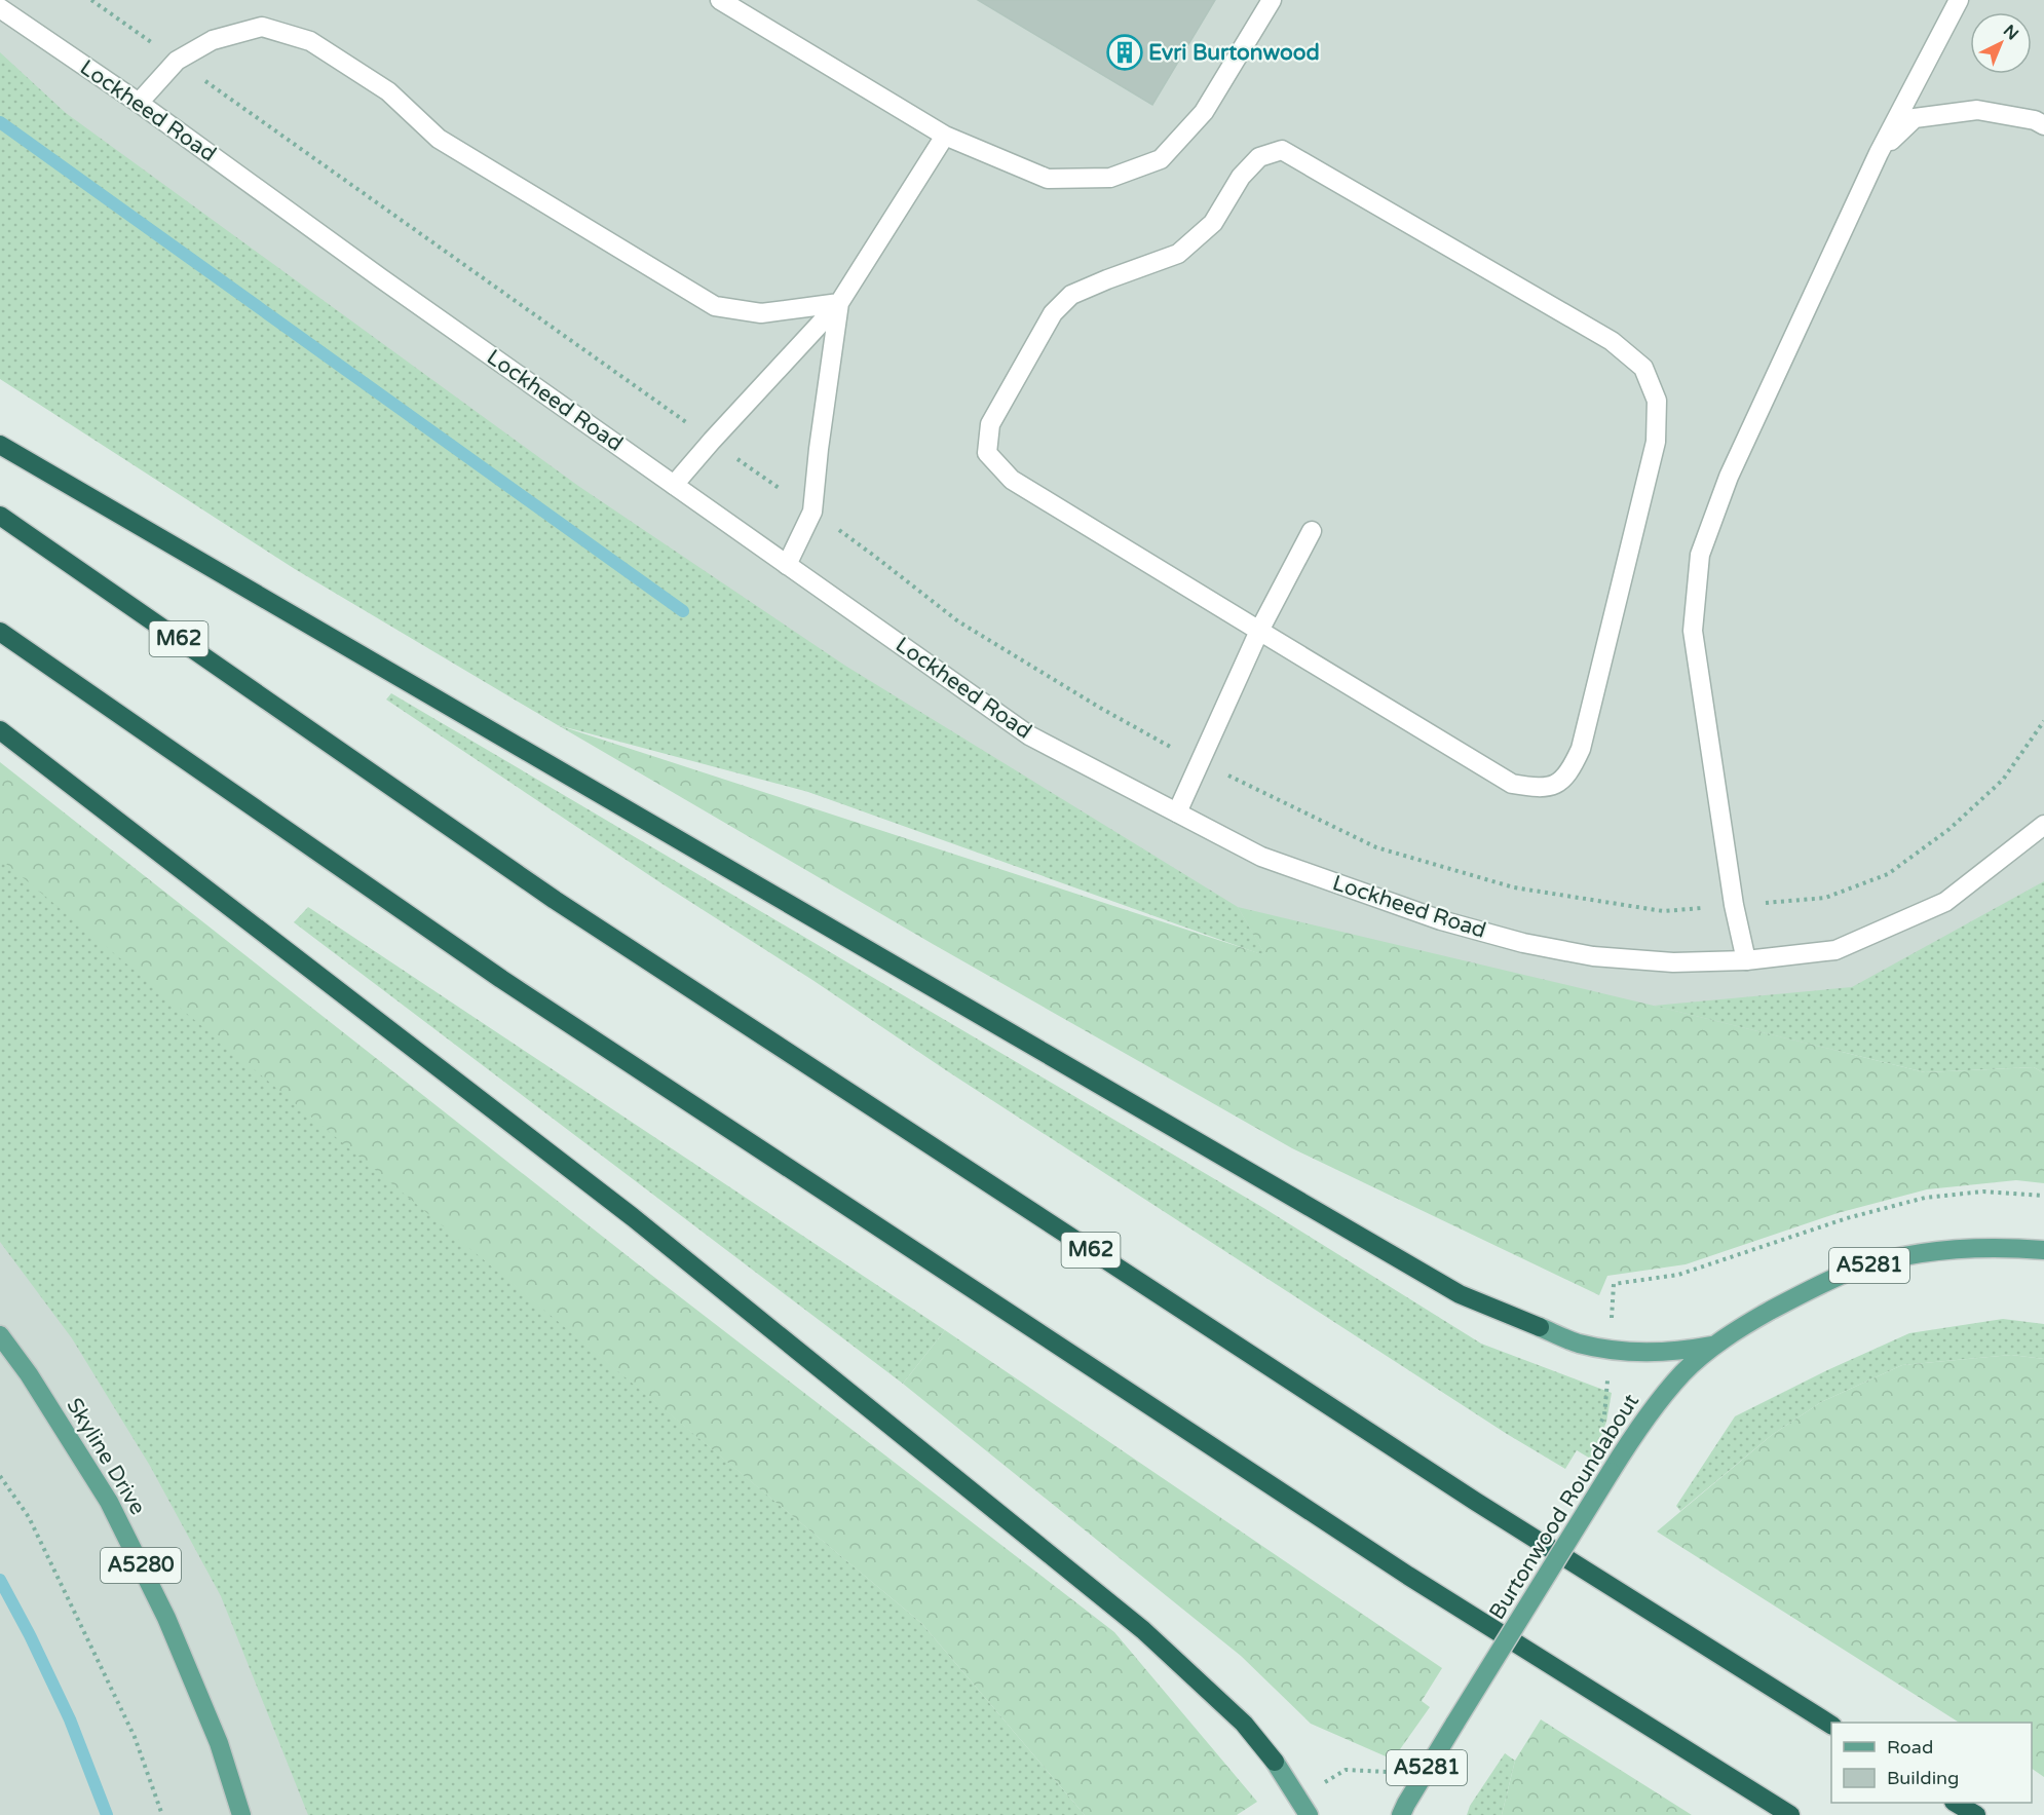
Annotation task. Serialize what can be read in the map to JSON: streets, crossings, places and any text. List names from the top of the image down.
{
  "streets": {
    "highway": ["M62"],
    "main road": [
      "A5281",
      "Skyline Drive",
      "Burtonwood Roundabout",
      "A5280"
    ],
    "street": ["Lockheed Road"]
  },
  "places": {
    "building": ["Evri Burtonwood"]
  },
  "legend": ["Road", "Building"],
  "north": "top right"
}
